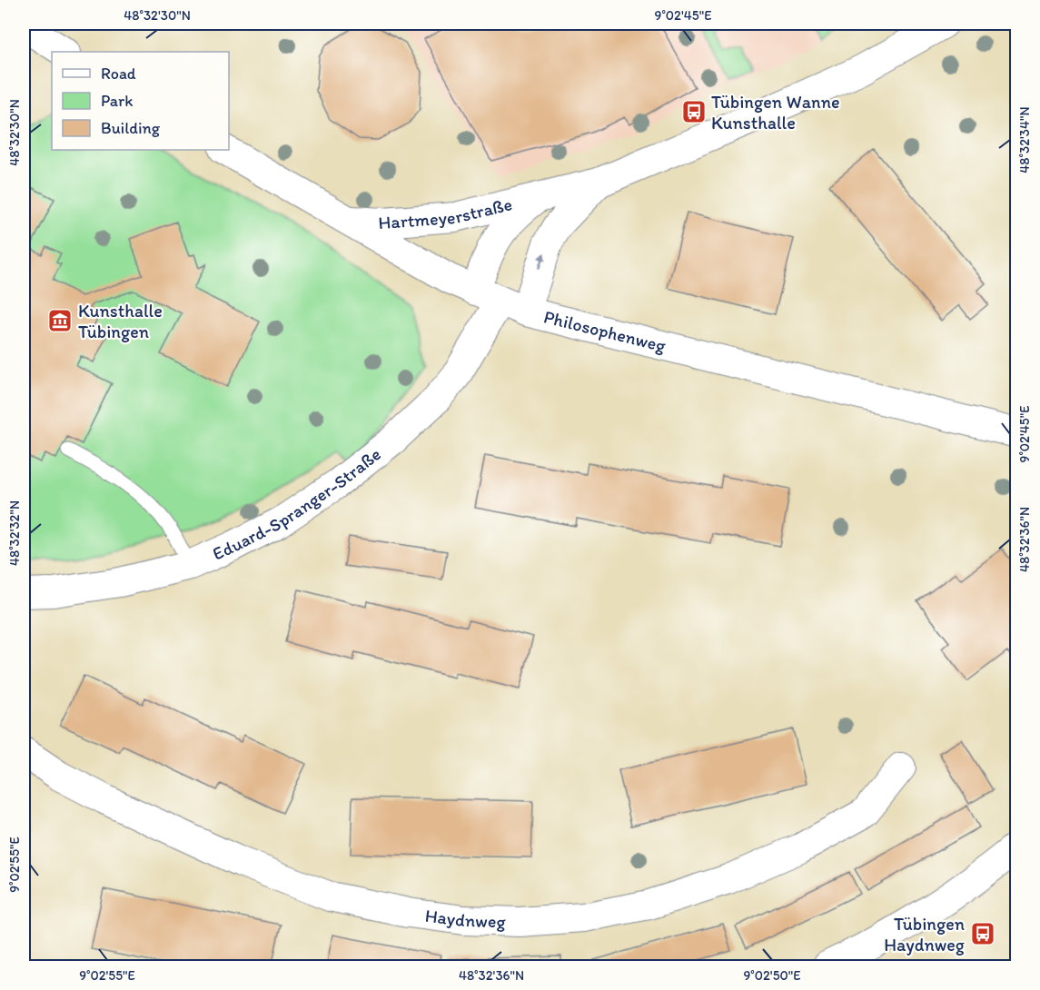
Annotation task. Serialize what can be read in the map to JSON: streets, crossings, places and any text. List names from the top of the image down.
{
  "streets": {
    "street": [
      "Hartmeyerstraße",
      "Philosophenweg",
      "Eduard-Spranger-Straße",
      "Haydnweg"
    ]
  },
  "crossings": [
    ["Hartmeyerstraße", "Philosophenweg"],
    ["Hartmeyerstraße", "Eduard-Spranger-Straße"],
    ["Philosophenweg", "Eduard-Spranger-Straße"]
  ],
  "places": {
    "bus stop": ["Tübingen Wanne Kunsthalle", "Tübingen Haydnweg"],
    "museum": ["Kunsthalle Tübingen"]
  },
  "legend": ["Road", "Park", "Building"],
  "coordinates": [
    "48°32'30\"N",
    "9°02'45\"E",
    "48°32'34\"N",
    "48°32'32\"N",
    "48°32'36\"N",
    "9°02'55\"E",
    "9°02'50\"E"
  ]
}
